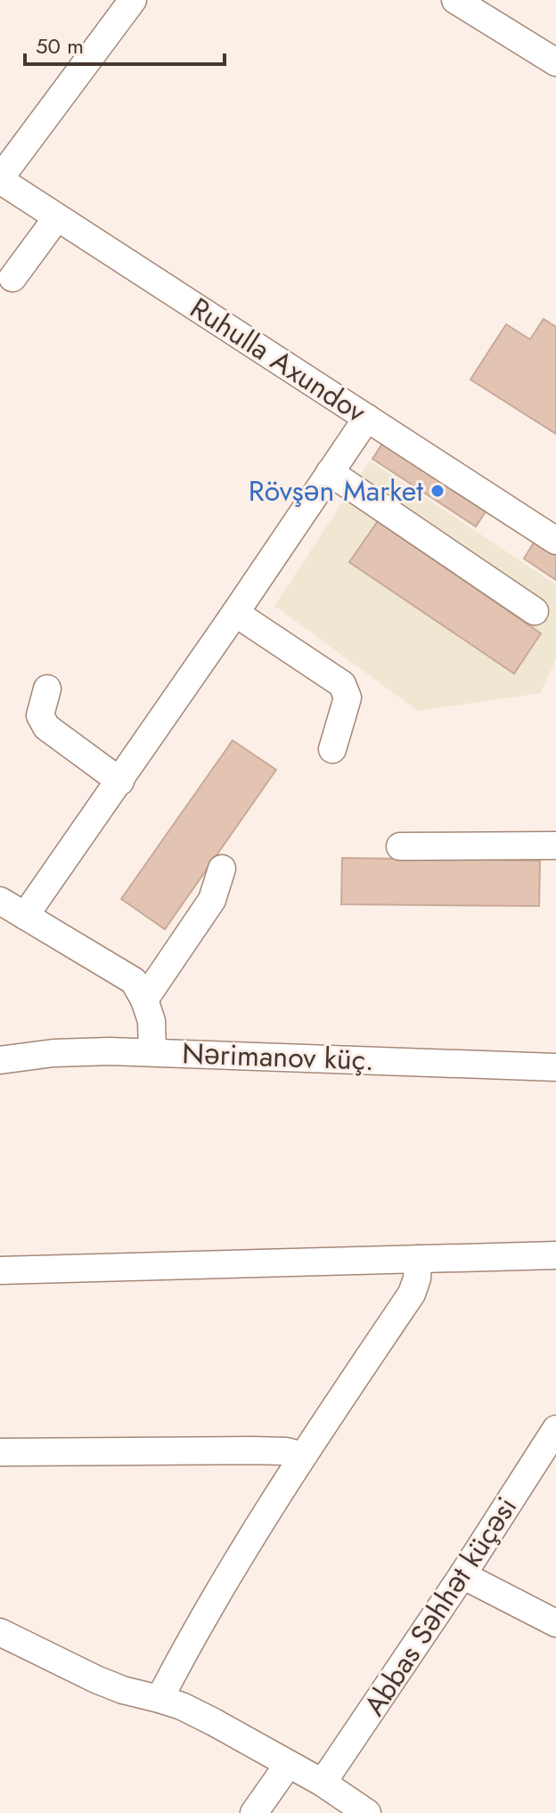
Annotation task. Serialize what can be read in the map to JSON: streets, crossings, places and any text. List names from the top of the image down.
{
  "streets": {
    "street": ["Ruhulla Axundov", "Nərimanov küç.", "Abbas Səhhət küçəsi"]
  },
  "places": ["Rövşən Market"],
  "scale_bar": "50 m"
}
